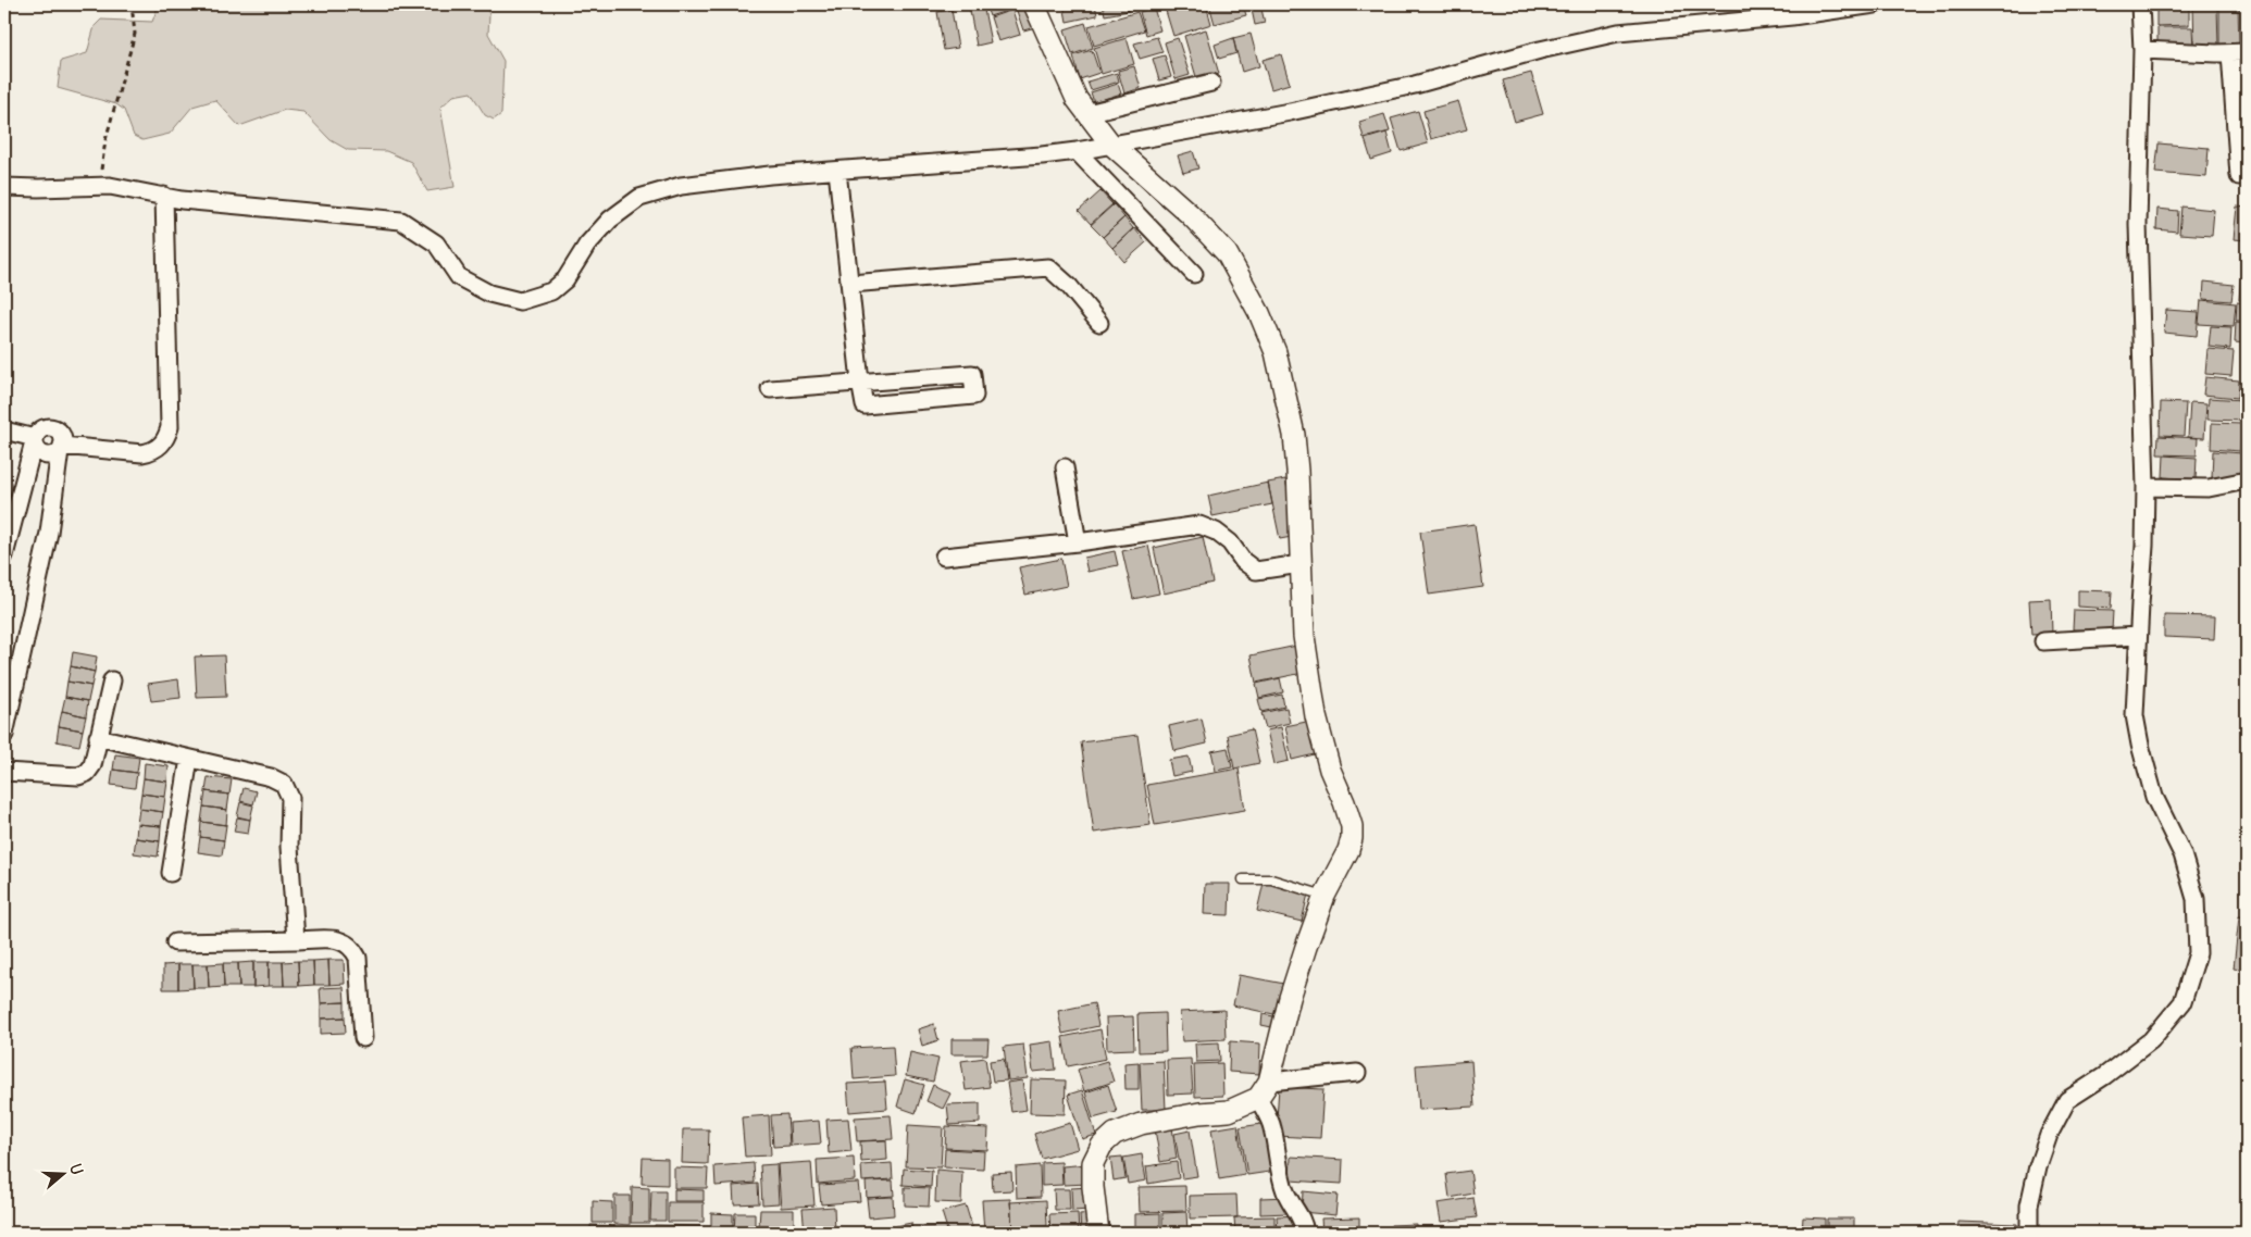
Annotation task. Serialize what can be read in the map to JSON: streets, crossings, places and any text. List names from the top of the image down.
{
  "north": "right"
}
